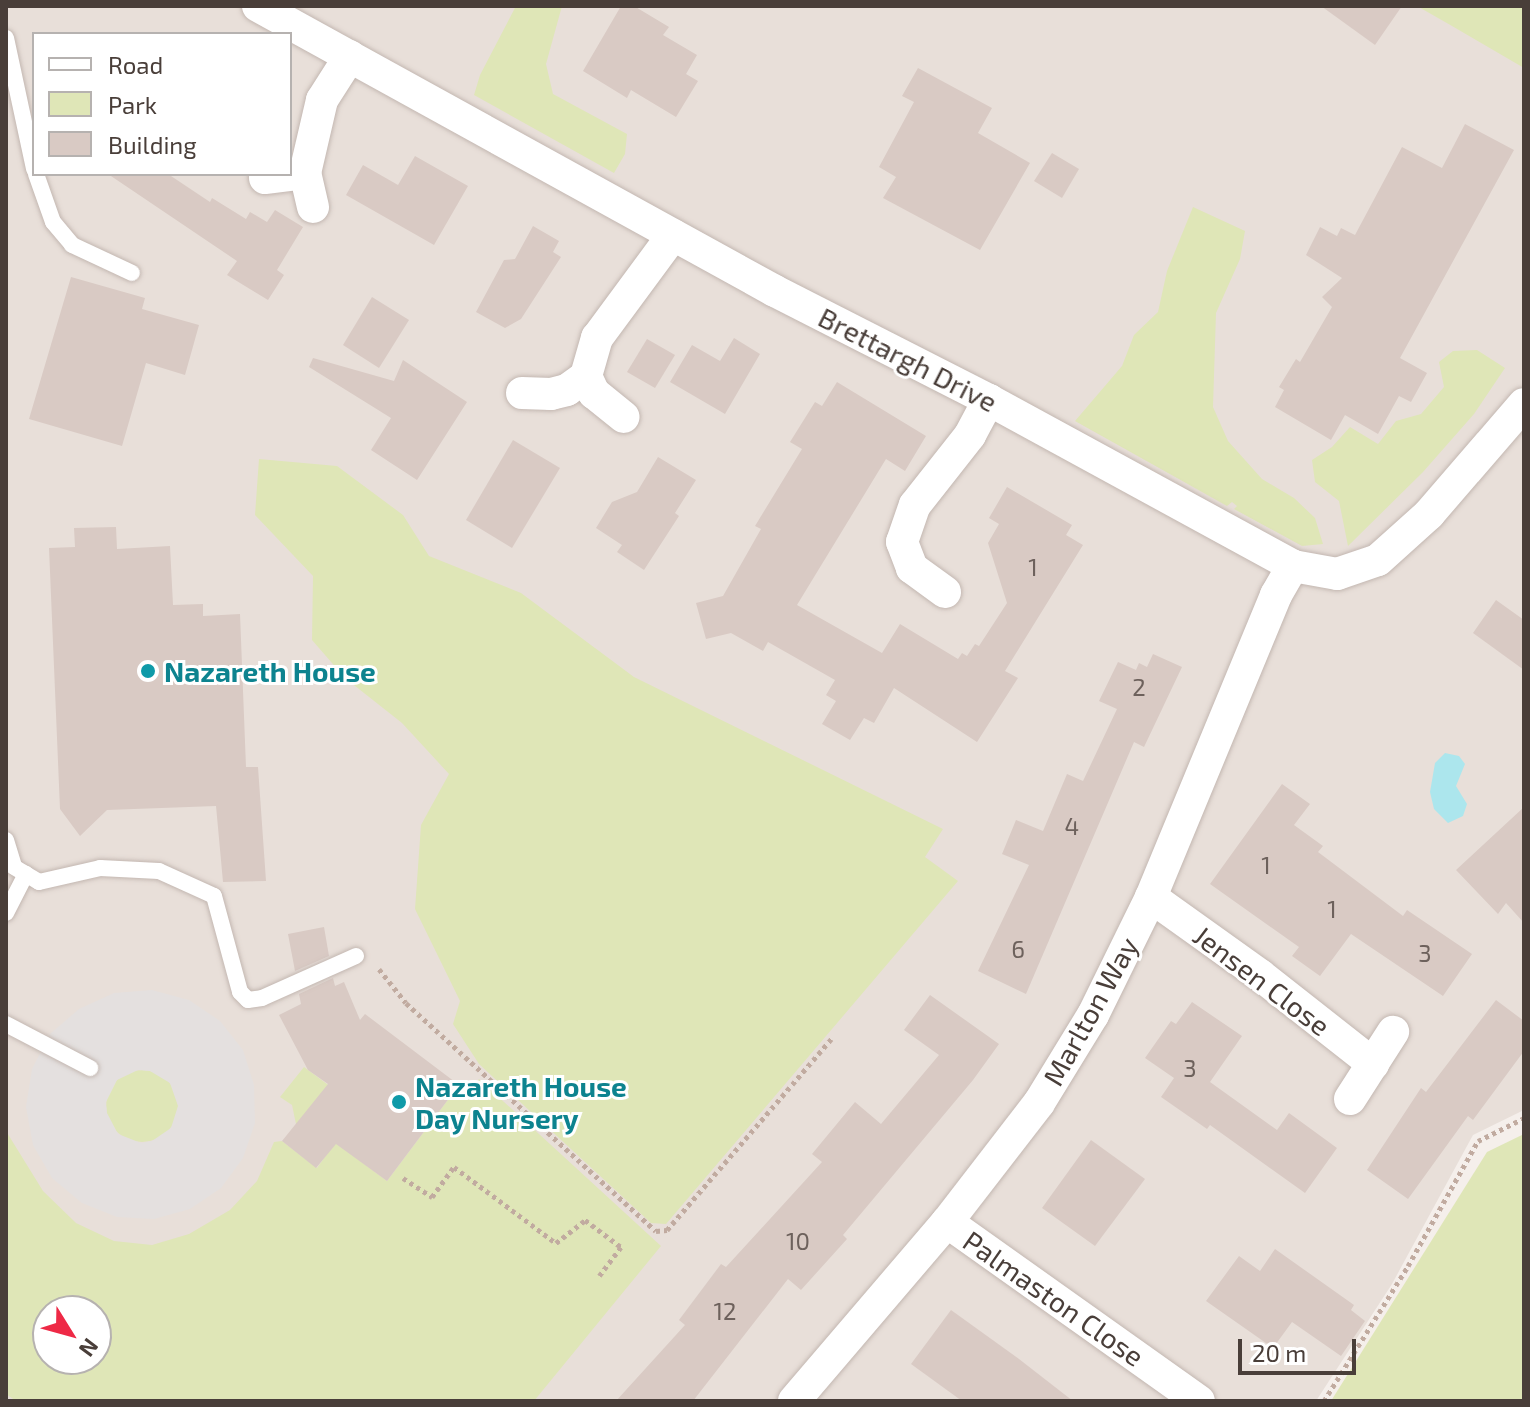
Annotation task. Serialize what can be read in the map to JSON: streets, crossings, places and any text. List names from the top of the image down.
{
  "streets": {
    "street": [
      "Brettargh Drive",
      "Jensen Close",
      "Marlton Way",
      "Palmaston Close"
    ]
  },
  "crossings": [
    ["Brettargh Drive", "Marlton Way"],
    ["Jensen Close", "Marlton Way"],
    ["Marlton Way", "Palmaston Close"]
  ],
  "places": ["Nazareth House", "Nazareth House Day Nursery"],
  "house_numbers": [
    "1",
    "2",
    "4",
    "1",
    "1",
    "6",
    "3",
    "3",
    "10",
    "12"
  ],
  "legend": ["Road", "Park", "Building"],
  "scale_bar": "20 m",
  "north": "bottom right"
}
